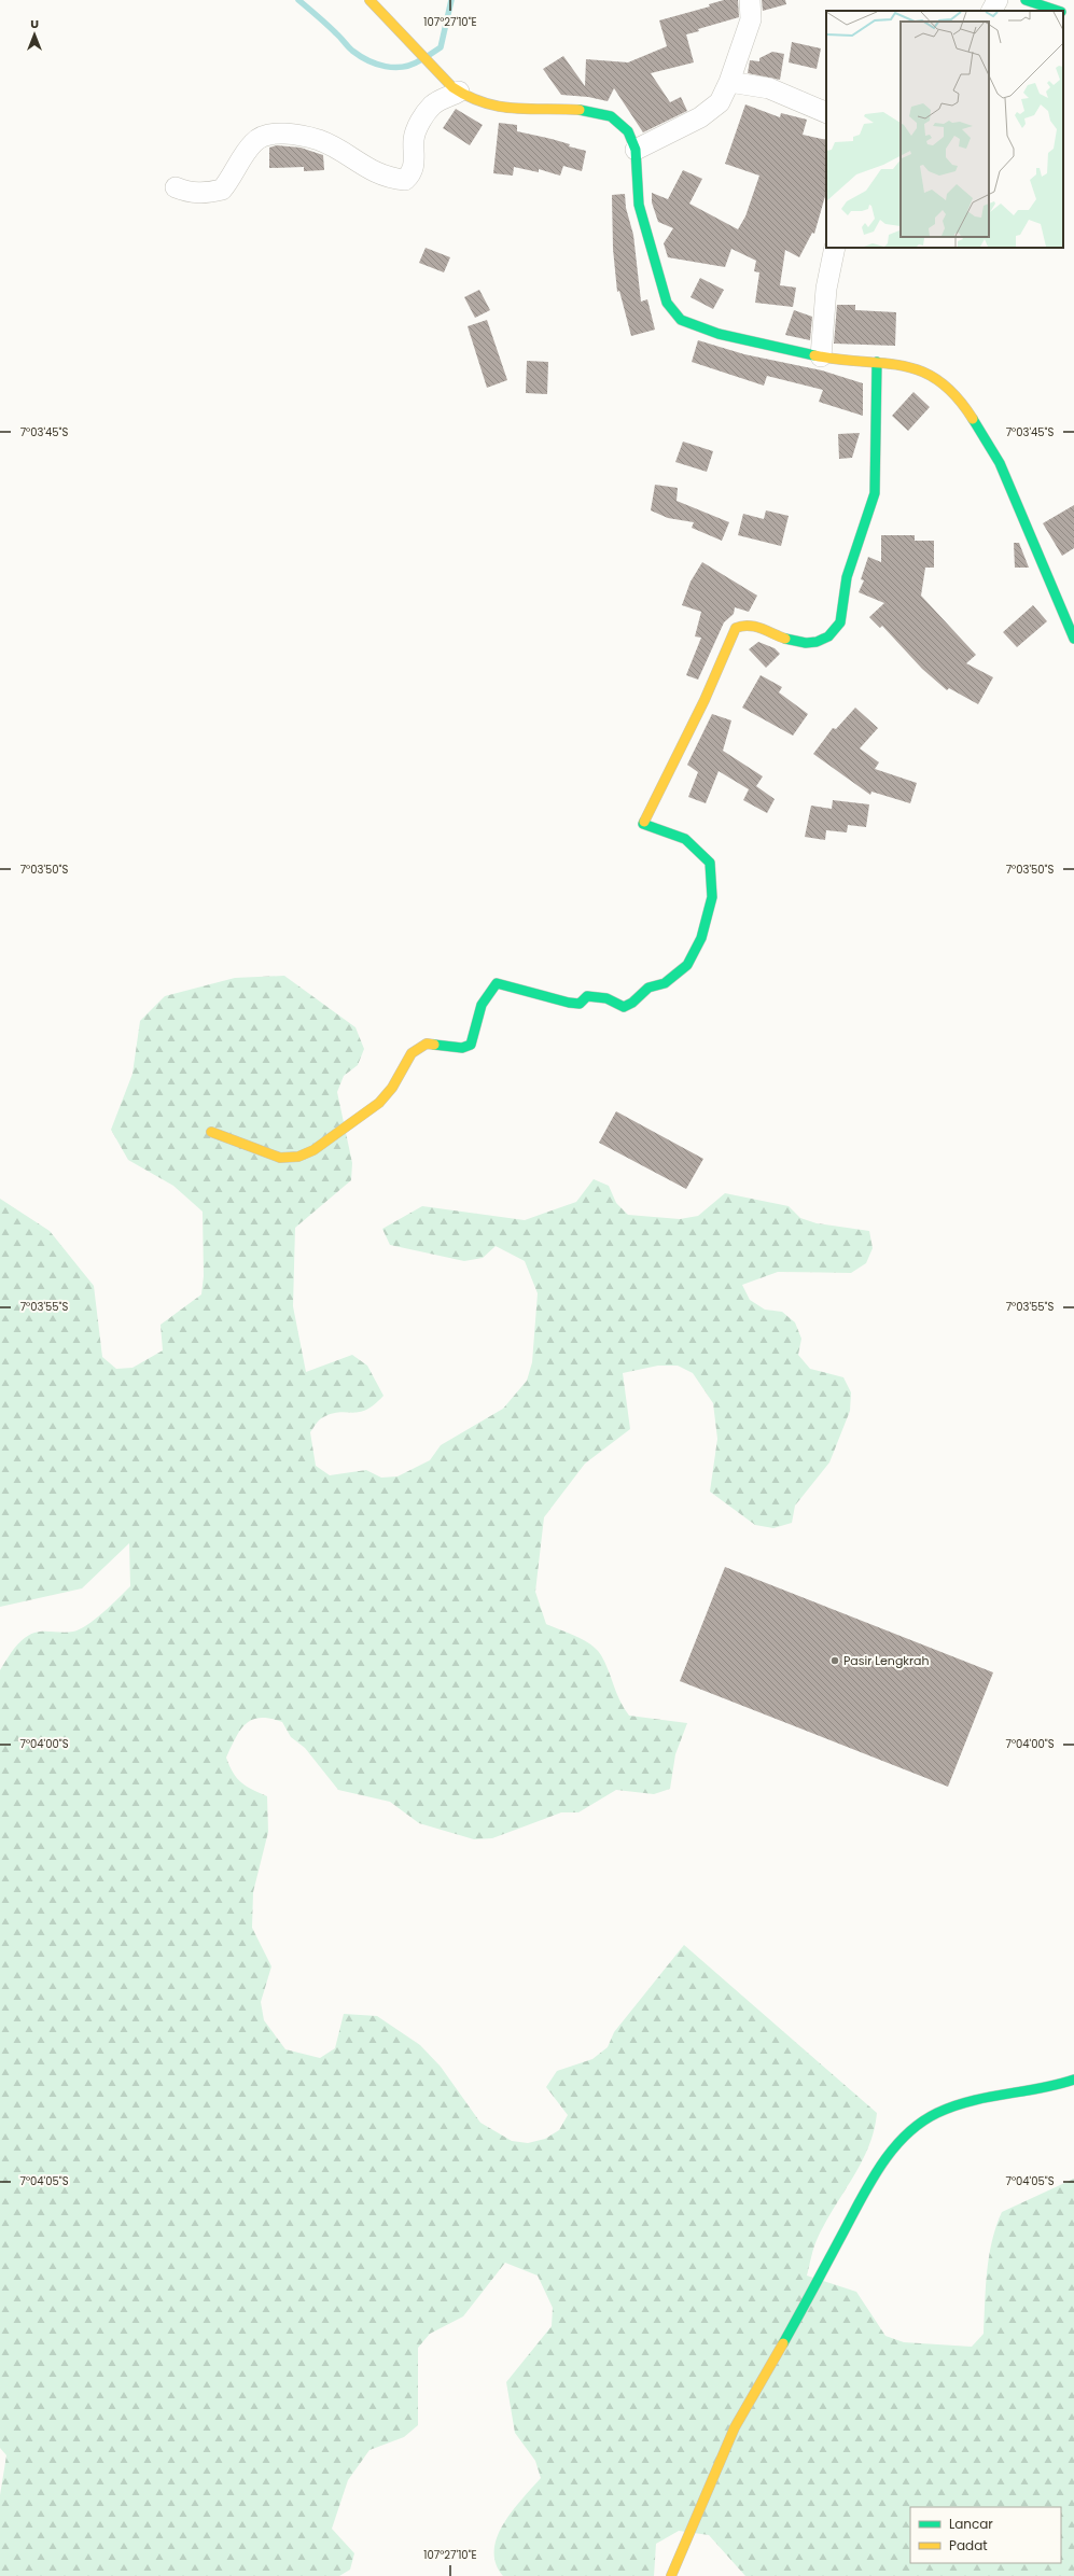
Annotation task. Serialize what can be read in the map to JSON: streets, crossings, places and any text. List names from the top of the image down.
{
  "places": ["Pasir Lengkrah"],
  "legend": ["Lancar", "Padat"],
  "north": "top",
  "coordinates": [
    "107°27'10\"E",
    "7°03'45\"S",
    "7°03'50\"S",
    "7°03'55\"S",
    "7°04'00\"S",
    "7°04'05\"S"
  ]
}
